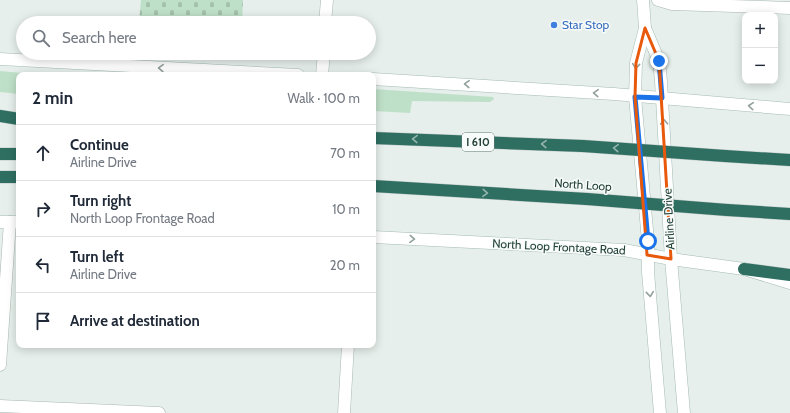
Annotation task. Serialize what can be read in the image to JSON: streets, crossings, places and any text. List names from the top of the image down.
{
  "streets": {
    "highway": ["I 610", "North Loop"],
    "main road": ["Airline Drive", "North Loop Frontage Road"]
  },
  "crossings": [
    ["Airline Drive", "North Loop Frontage Road"]
  ],
  "one_way": ["North Loop Frontage Road"],
  "places": ["Star Stop"],
  "page": {
    "map_buttons": ["+", "−"],
    "search": "Search here",
    "heading": ["2 min", "Walk · 100 m"],
    "list": [
      ["Continue", "Airline Drive", "70 m"],
      ["Turn right", "North Loop Frontage Road", "10 m"],
      ["Turn left", "Airline Drive", "20 m"],
      "Arrive at destination"
    ]
  }
}
